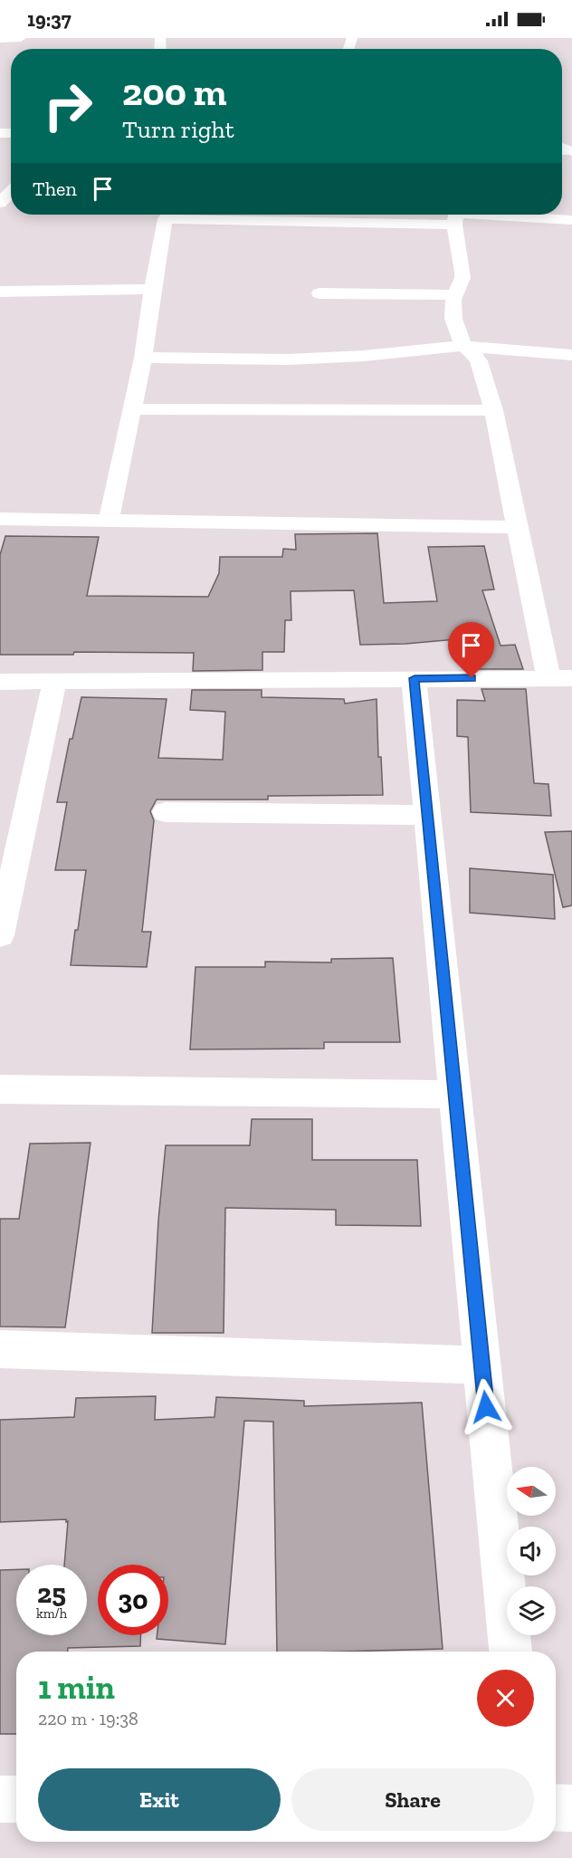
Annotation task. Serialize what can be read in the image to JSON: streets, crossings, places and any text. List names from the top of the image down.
{
  "north": "left",
  "page": {
    "status": "19:37",
    "turn": ["200 m", "Turn right"],
    "then": "Then",
    "speed": "25 km/h",
    "limit": "30",
    "heading": ["1 min", "220 m · 19:38"],
    "buttons": ["Exit", "Share"]
  }
}
